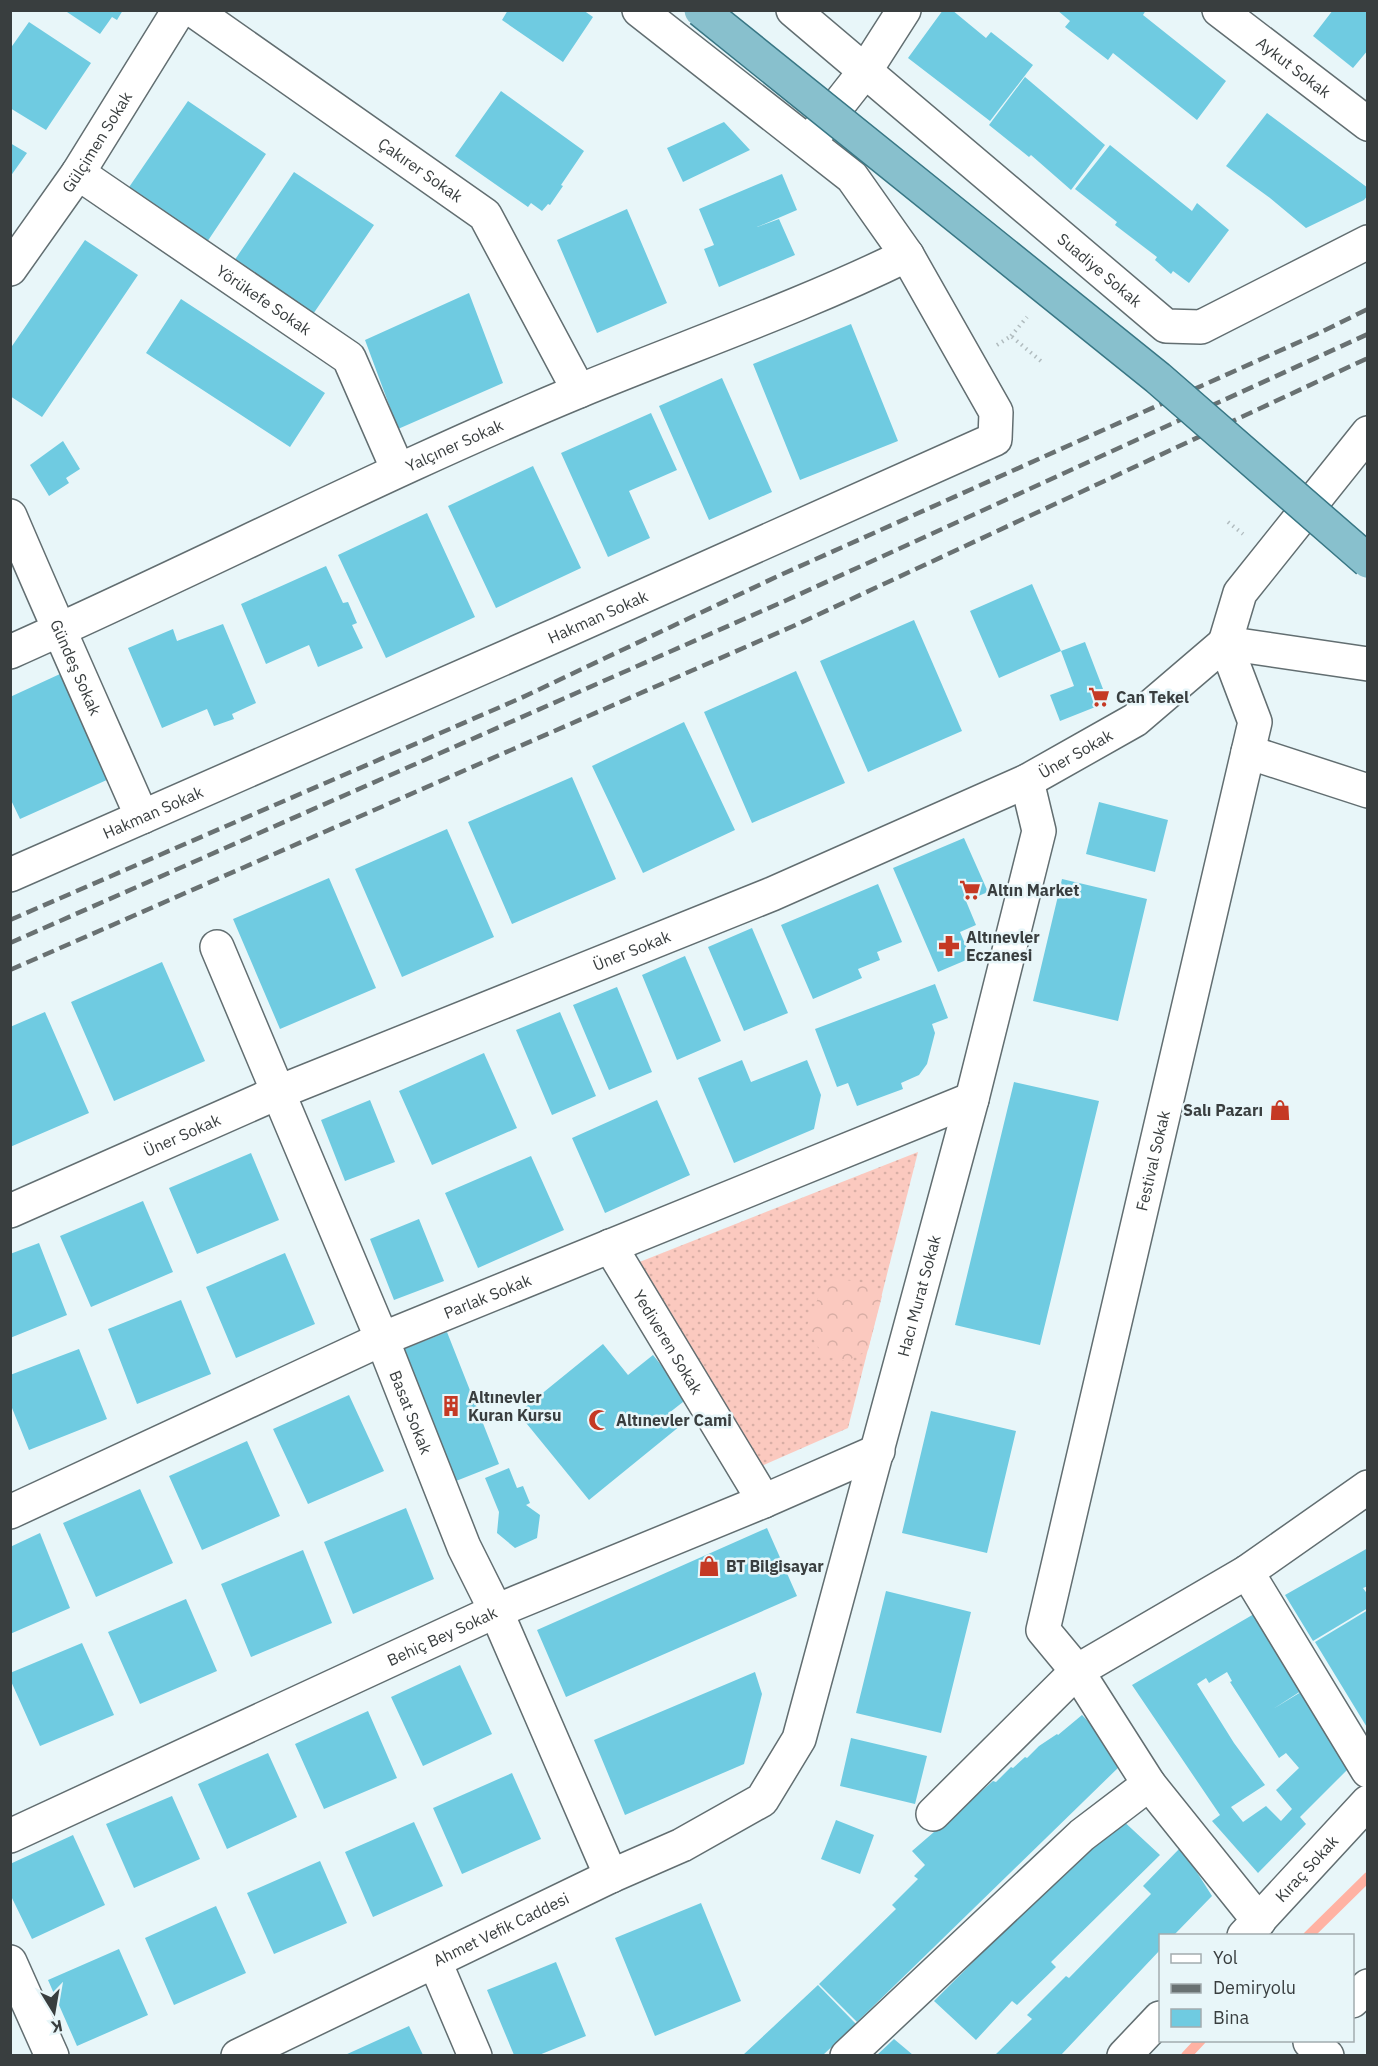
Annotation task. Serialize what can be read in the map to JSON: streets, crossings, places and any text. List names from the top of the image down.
{
  "streets": {
    "street": [
      "Aykut Sokak",
      "Gülçimen Sokak",
      "Çakırer Sokak",
      "Suadiye Sokak",
      "Yörükefe Sokak",
      "Yalçıner Sokak",
      "Hakman Sokak",
      "Gündeş Sokak",
      "Üner Sokak",
      "Festival Sokak",
      "Hacı Murat Sokak",
      "Parlak Sokak",
      "Yediveren Sokak",
      "Basat Sokak",
      "Behiç Bey Sokak",
      "Kıraç Sokak",
      "Ahmet Vefik Caddesi"
    ]
  },
  "crossings": [
    ["Gülçimen Sokak", "Yörükefe Sokak"],
    ["Çakırer Sokak", "Yalçıner Sokak"],
    ["Yörükefe Sokak", "Yalçıner Sokak"],
    ["Yalçıner Sokak", "Hakman Sokak"],
    ["Yalçıner Sokak", "Gündeş Sokak"],
    ["Hakman Sokak", "Gündeş Sokak"],
    ["Üner Sokak", "Festival Sokak"],
    ["Üner Sokak", "Hacı Murat Sokak"],
    ["Üner Sokak", "Basat Sokak"],
    ["Hacı Murat Sokak", "Parlak Sokak"],
    ["Hacı Murat Sokak", "Behiç Bey Sokak"],
    ["Hacı Murat Sokak", "Ahmet Vefik Caddesi"],
    ["Parlak Sokak", "Yediveren Sokak"],
    ["Parlak Sokak", "Basat Sokak"],
    ["Yediveren Sokak", "Behiç Bey Sokak"],
    ["Basat Sokak", "Behiç Bey Sokak"],
    ["Basat Sokak", "Ahmet Vefik Caddesi"]
  ],
  "places": {
    "supermarket": ["Can Tekel", "Altın Market"],
    "pharmacy": ["Altınevler Eczanesi"],
    "shop": ["Salı Pazarı", "BT Bilgisayar"],
    "building": ["Altınevler Kuran Kursu"],
    "mosque": ["Altınevler Cami"]
  },
  "legend": ["Yol", "Demiryolu", "Bina"],
  "north": "bottom"
}
